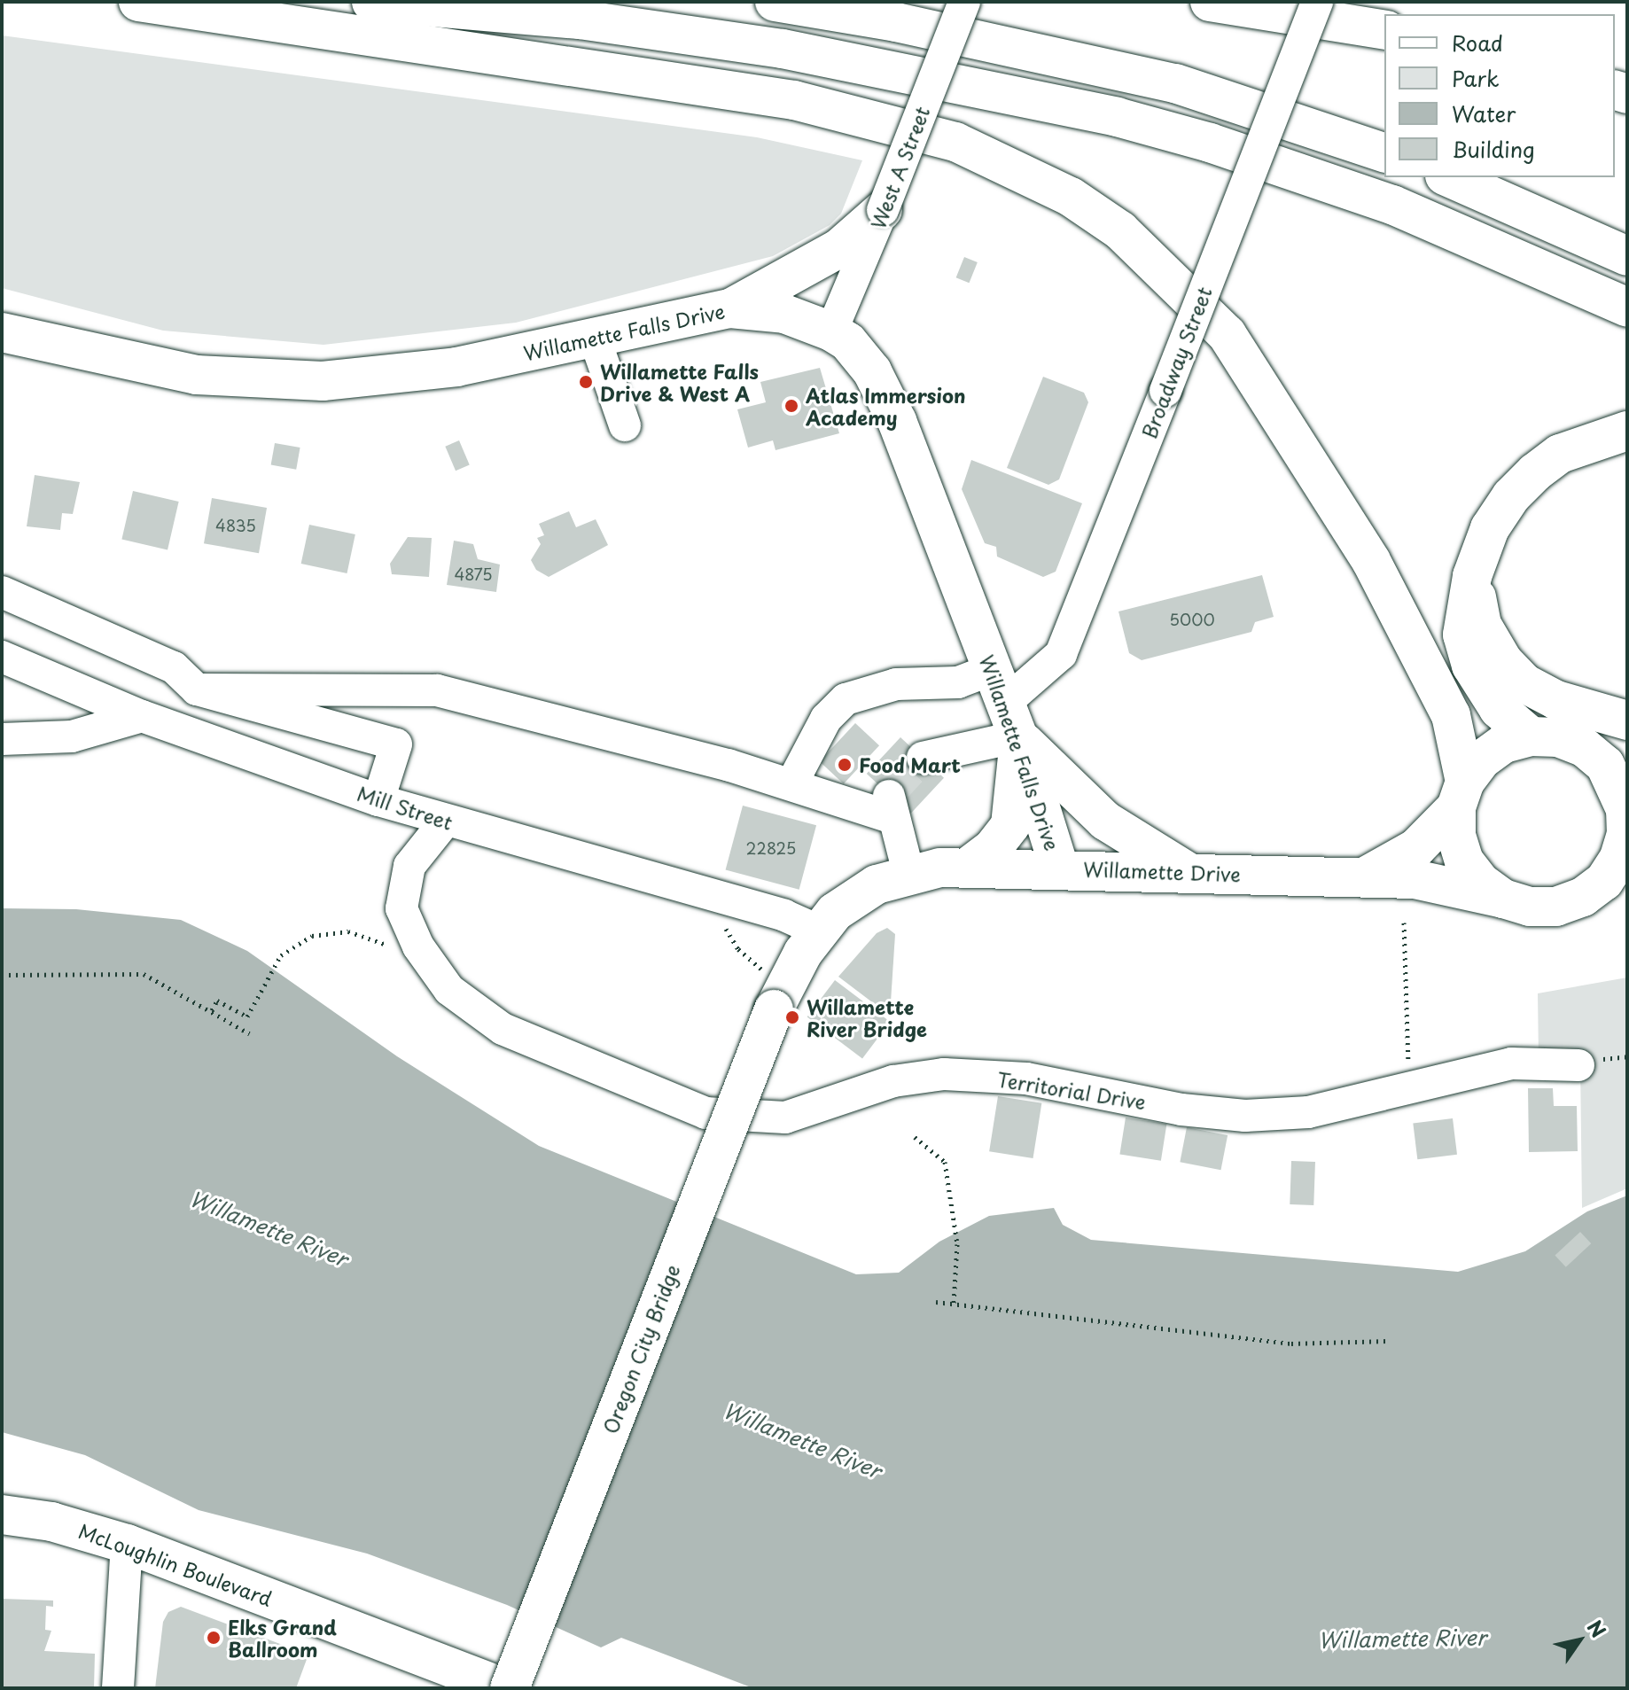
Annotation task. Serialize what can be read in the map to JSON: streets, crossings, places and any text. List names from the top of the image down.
{
  "streets": {
    "main road": [
      "Willamette Falls Drive",
      "Willamette Drive",
      "Oregon City Bridge",
      "McLoughlin Boulevard"
    ],
    "street": [
      "West A Street",
      "Broadway Street",
      "Mill Street",
      "Territorial Drive"
    ]
  },
  "crossings": [
    ["West A Street", "Willamette Falls Drive"],
    ["Willamette Falls Drive", "Broadway Street"],
    ["Willamette Falls Drive", "Willamette Drive"],
    ["Mill Street", "Willamette Drive"],
    ["Mill Street", "Territorial Drive"],
    ["Willamette Drive", "Oregon City Bridge"],
    ["Oregon City Bridge", "McLoughlin Boulevard"]
  ],
  "water": ["Willamette River"],
  "places": [
    "Willamette Falls Drive & West A",
    "Atlas Immersion Academy",
    "Food Mart",
    "Willamette River Bridge",
    "Elks Grand Ballroom"
  ],
  "house_numbers": [
    "4835",
    "4875",
    "5000",
    "22825"
  ],
  "legend": [
    "Road",
    "Park",
    "Water",
    "Building"
  ],
  "north": "top right"
}
